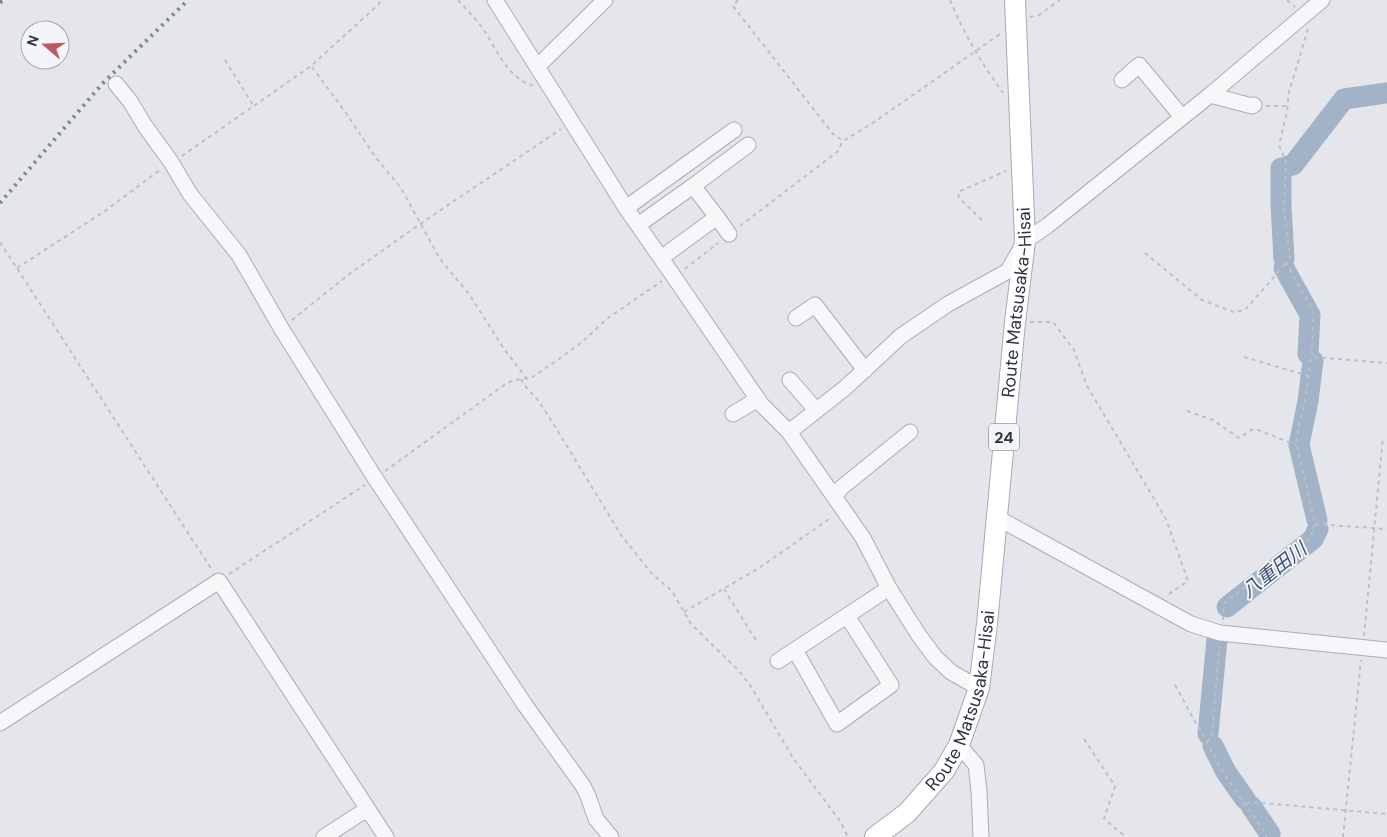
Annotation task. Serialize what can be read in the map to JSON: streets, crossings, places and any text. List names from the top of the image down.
{
  "streets": {
    "main road": ["Route Matsusaka-Hisai", "24"]
  },
  "water": ["八重田川"],
  "north": "left"
}
